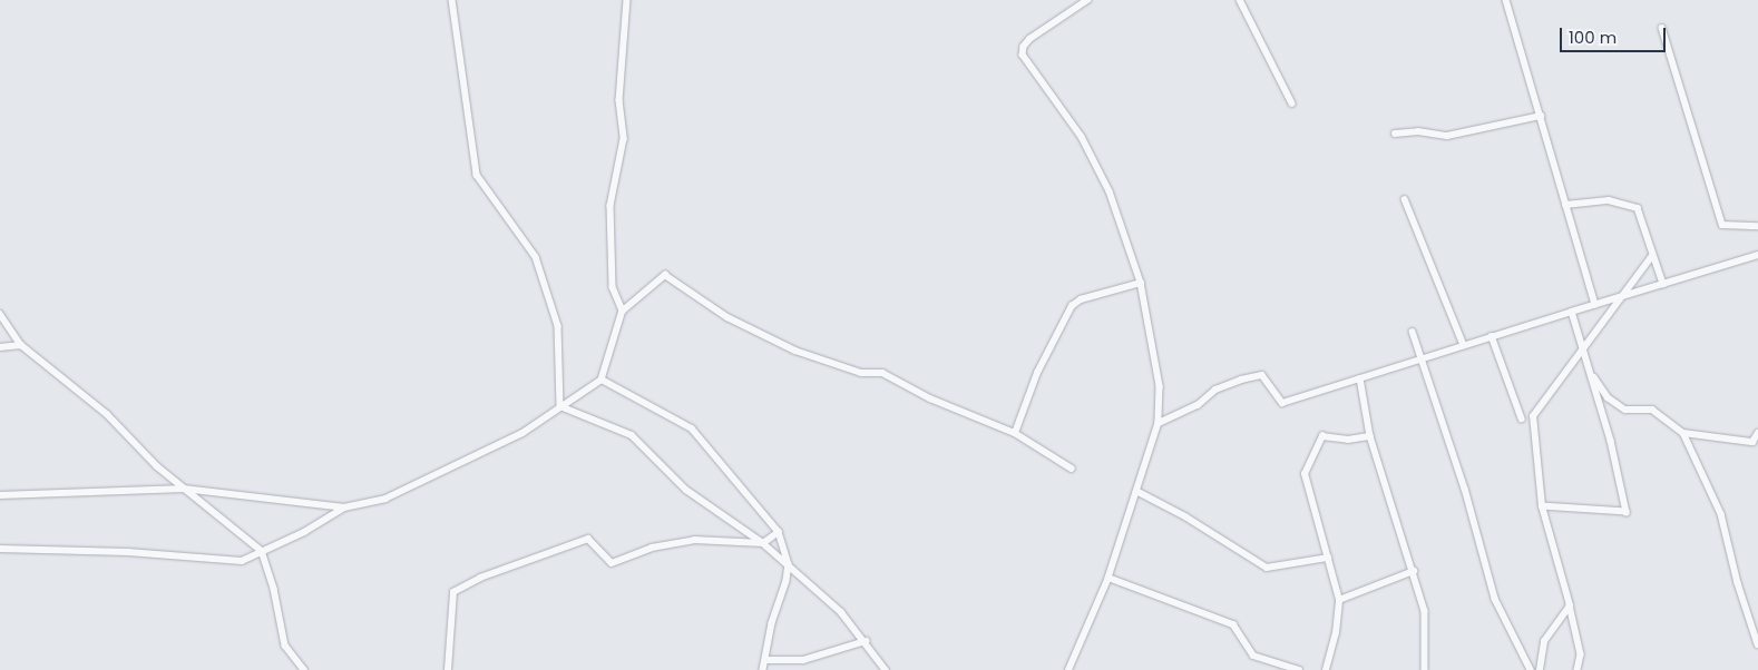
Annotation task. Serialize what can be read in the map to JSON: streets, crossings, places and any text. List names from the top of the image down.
{
  "scale_bar": "100 m"
}
